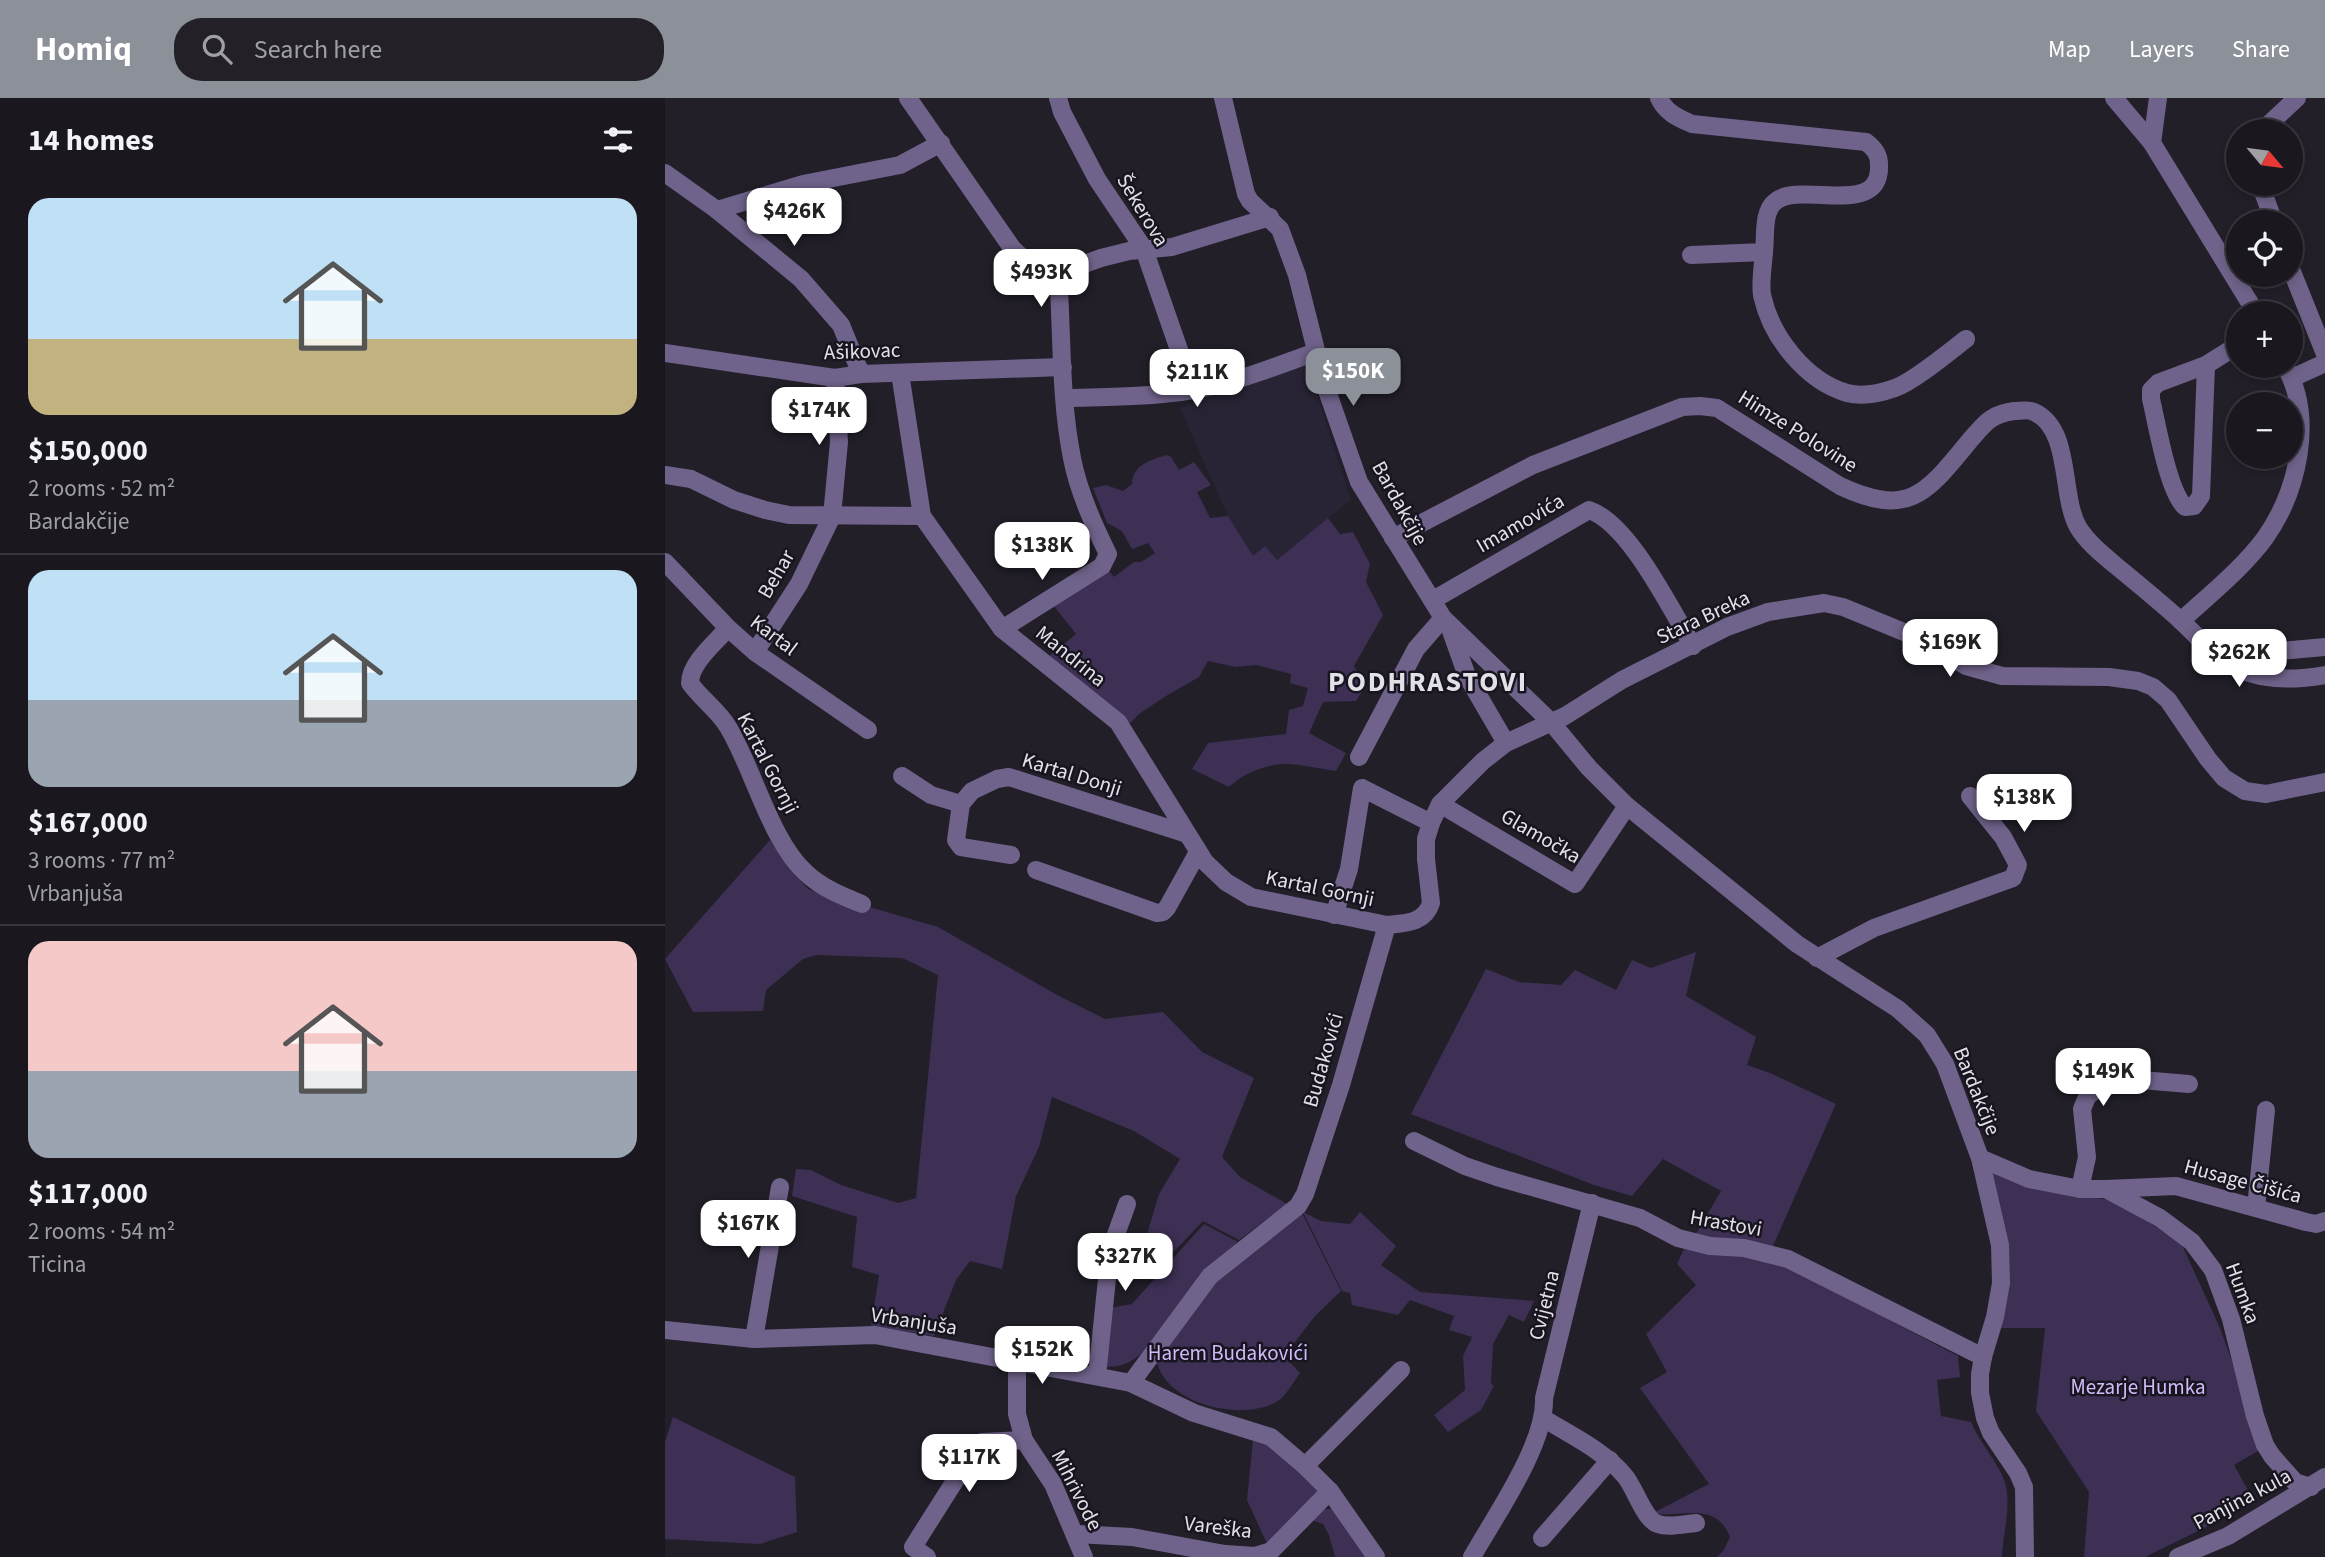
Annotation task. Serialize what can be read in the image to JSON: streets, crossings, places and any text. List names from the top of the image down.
{
  "streets": {
    "street": [
      "Šekerova",
      "Ašikovac",
      "Himze Polovine",
      "Bardakčije",
      "Imamovića",
      "Behar",
      "Stara Breka",
      "Kartal",
      "Mandrina",
      "Kartal Gornji",
      "Kartal Donji",
      "Glamočka",
      "Budakovići",
      "Husage Čišića",
      "Hrastovi",
      "Humka",
      "Cvijetna",
      "Vrbanjuša",
      "Mihrivode",
      "Panjina kula",
      "Vareška"
    ]
  },
  "crossings": [
    ["Ašikovac", "Mandrina"],
    ["Himze Polovine", "Bardakčije"],
    ["Bardakčije", "Imamovića"],
    ["Bardakčije", "Stara Breka"],
    ["Bardakčije", "Glamočka"],
    ["Bardakčije", "Hrastovi"],
    ["Bardakčije", "Humka"],
    ["Imamovića", "Stara Breka"],
    ["Behar", "Kartal"],
    ["Kartal", "Kartal Gornji"],
    ["Mandrina", "Kartal Gornji"],
    ["Mandrina", "Kartal Donji"],
    ["Kartal Gornji", "Kartal Donji"],
    ["Kartal Gornji", "Budakovići"],
    ["Budakovići", "Vrbanjuša"],
    ["Husage Čišića", "Humka"],
    ["Hrastovi", "Cvijetna"],
    ["Humka", "Panjina kula"],
    ["Vrbanjuša", "Mihrivode"],
    ["Vrbanjuša", "Vareška"],
    ["Mihrivode", "Vareška"]
  ],
  "districts": ["PODHRASTOVI"],
  "parks": ["Harem Budakovići", "Mezarje Humka"],
  "north": "bottom right",
  "page": {
    "header": "Homiq",
    "search": "Search here",
    "nav": ["Map", "Layers", "Share"],
    "heading": "14 homes",
    "map_buttons": ["+", "−"],
    "list": [
      {
        "name": "$150,000",
        "note": "2 rooms · 52 m² · Bardakčije"
      },
      {
        "name": "$167,000",
        "note": "3 rooms · 77 m² · Vrbanjuša"
      },
      {
        "name": "$117,000",
        "note": "2 rooms · 54 m² · Ticina"
      }
    ],
    "price": [
      "$426K",
      "$493K",
      "$150K",
      "$211K",
      "$174K",
      "$138K",
      "$169K",
      "$262K",
      "$138K",
      "$149K",
      "$167K",
      "$327K",
      "$152K",
      "$117K"
    ]
  }
}
